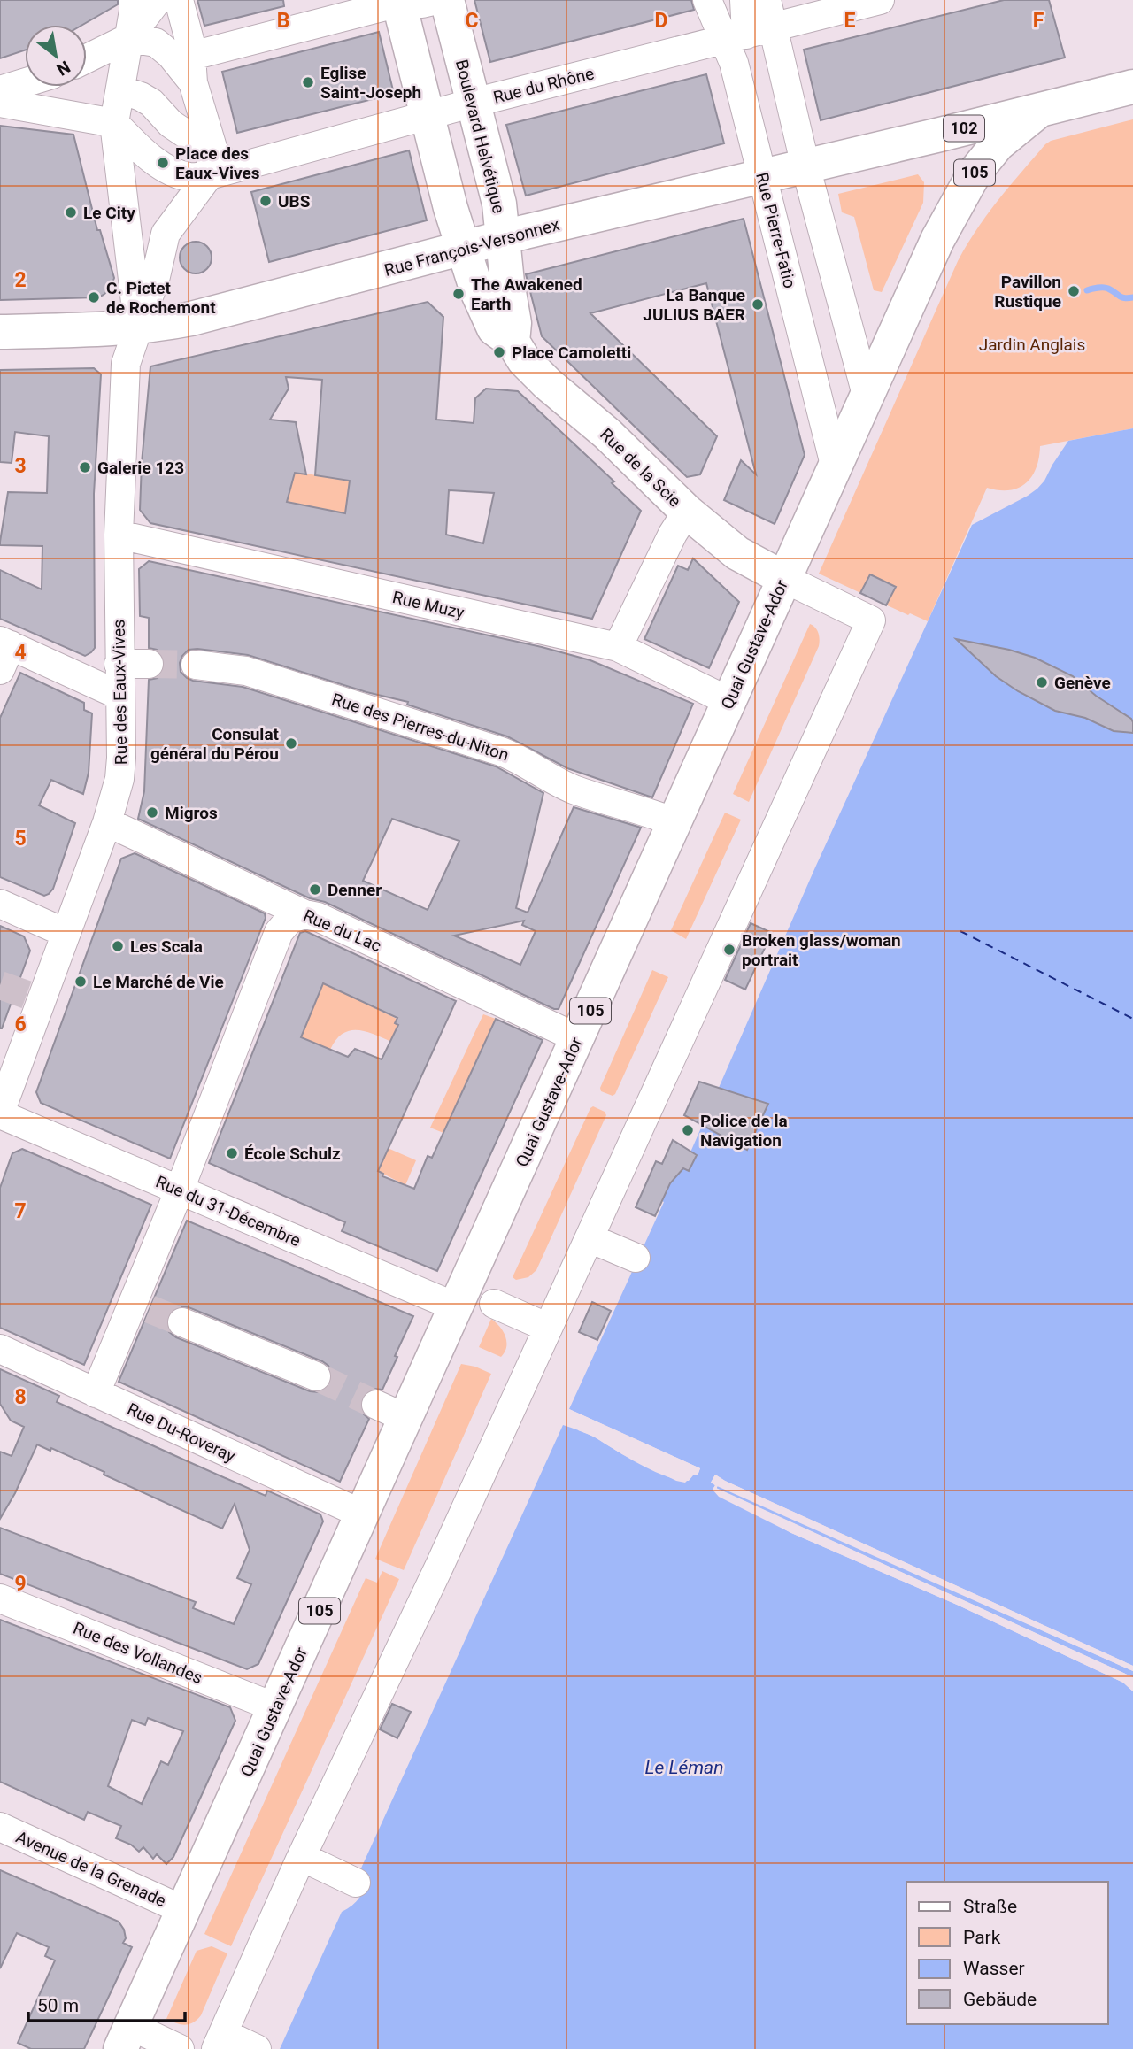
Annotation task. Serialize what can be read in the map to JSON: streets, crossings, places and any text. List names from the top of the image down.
{
  "streets": {
    "main road": [
      "102",
      "Boulevard Helvétique",
      "105",
      "Rue François-Versonnex",
      "Rue de la Scie",
      "Quai Gustave-Ador"
    ],
    "street": [
      "Rue du Rhône",
      "Rue Pierre-Fatio",
      "Rue Muzy",
      "Rue des Eaux-Vives",
      "Rue des Pierres-du-Niton",
      "Rue du Lac",
      "Rue du 31-Décembre",
      "Rue Du-Roveray",
      "Rue des Vollandes",
      "Avenue de la Grenade"
    ]
  },
  "crossings": [
    ["Rue du Rhône", "Boulevard Helvétique"],
    ["Rue du Rhône", "Rue Pierre-Fatio"],
    ["102", "Rue François-Versonnex"],
    ["102", "Quai Gustave-Ador"],
    ["102", "Rue des Eaux-Vives"],
    ["Boulevard Helvétique", "Rue François-Versonnex"],
    ["Rue Pierre-Fatio", "Rue François-Versonnex"],
    ["Rue Pierre-Fatio", "Quai Gustave-Ador"],
    ["Rue François-Versonnex", "Rue des Eaux-Vives"],
    ["Rue de la Scie", "Quai Gustave-Ador"],
    ["Rue Muzy", "Quai Gustave-Ador"],
    ["Rue Muzy", "Rue des Eaux-Vives"],
    ["Quai Gustave-Ador", "Rue des Pierres-du-Niton"],
    ["Quai Gustave-Ador", "Rue du Lac"],
    ["Quai Gustave-Ador", "Rue du 31-Décembre"],
    ["Quai Gustave-Ador", "Rue Du-Roveray"],
    ["Quai Gustave-Ador", "Rue des Vollandes"],
    ["Quai Gustave-Ador", "Avenue de la Grenade"],
    ["Rue des Eaux-Vives", "Rue du Lac"],
    ["Rue des Eaux-Vives", "Rue du 31-Décembre"]
  ],
  "water": ["Le Léman"],
  "parks": ["Jardin Anglais"],
  "places": [
    "Eglise Saint-Joseph",
    "Place des Eaux-Vives",
    "UBS",
    "Le City",
    "Pavillon Rustique",
    "The Awakened Earth",
    "C. Pictet de Rochemont",
    "La Banque JULIUS BAER",
    "Place Camoletti",
    "Galerie 123",
    "Genève",
    "Consulat général du Pérou",
    "Migros",
    "Denner",
    "Les Scala",
    "Broken glass/woman portrait",
    "Le Marché de Vie",
    "Police de la Navigation",
    "École Schulz"
  ],
  "legend": [
    "Straße",
    "Park",
    "Wasser",
    "Gebäude"
  ],
  "scale_bar": "50 m",
  "north": "bottom right",
  "grid": {
    "columns": [
      "B",
      "C",
      "D",
      "E",
      "F"
    ],
    "rows": [
      "2",
      "3",
      "4",
      "5",
      "6",
      "7",
      "8",
      "9"
    ]
  }
}
